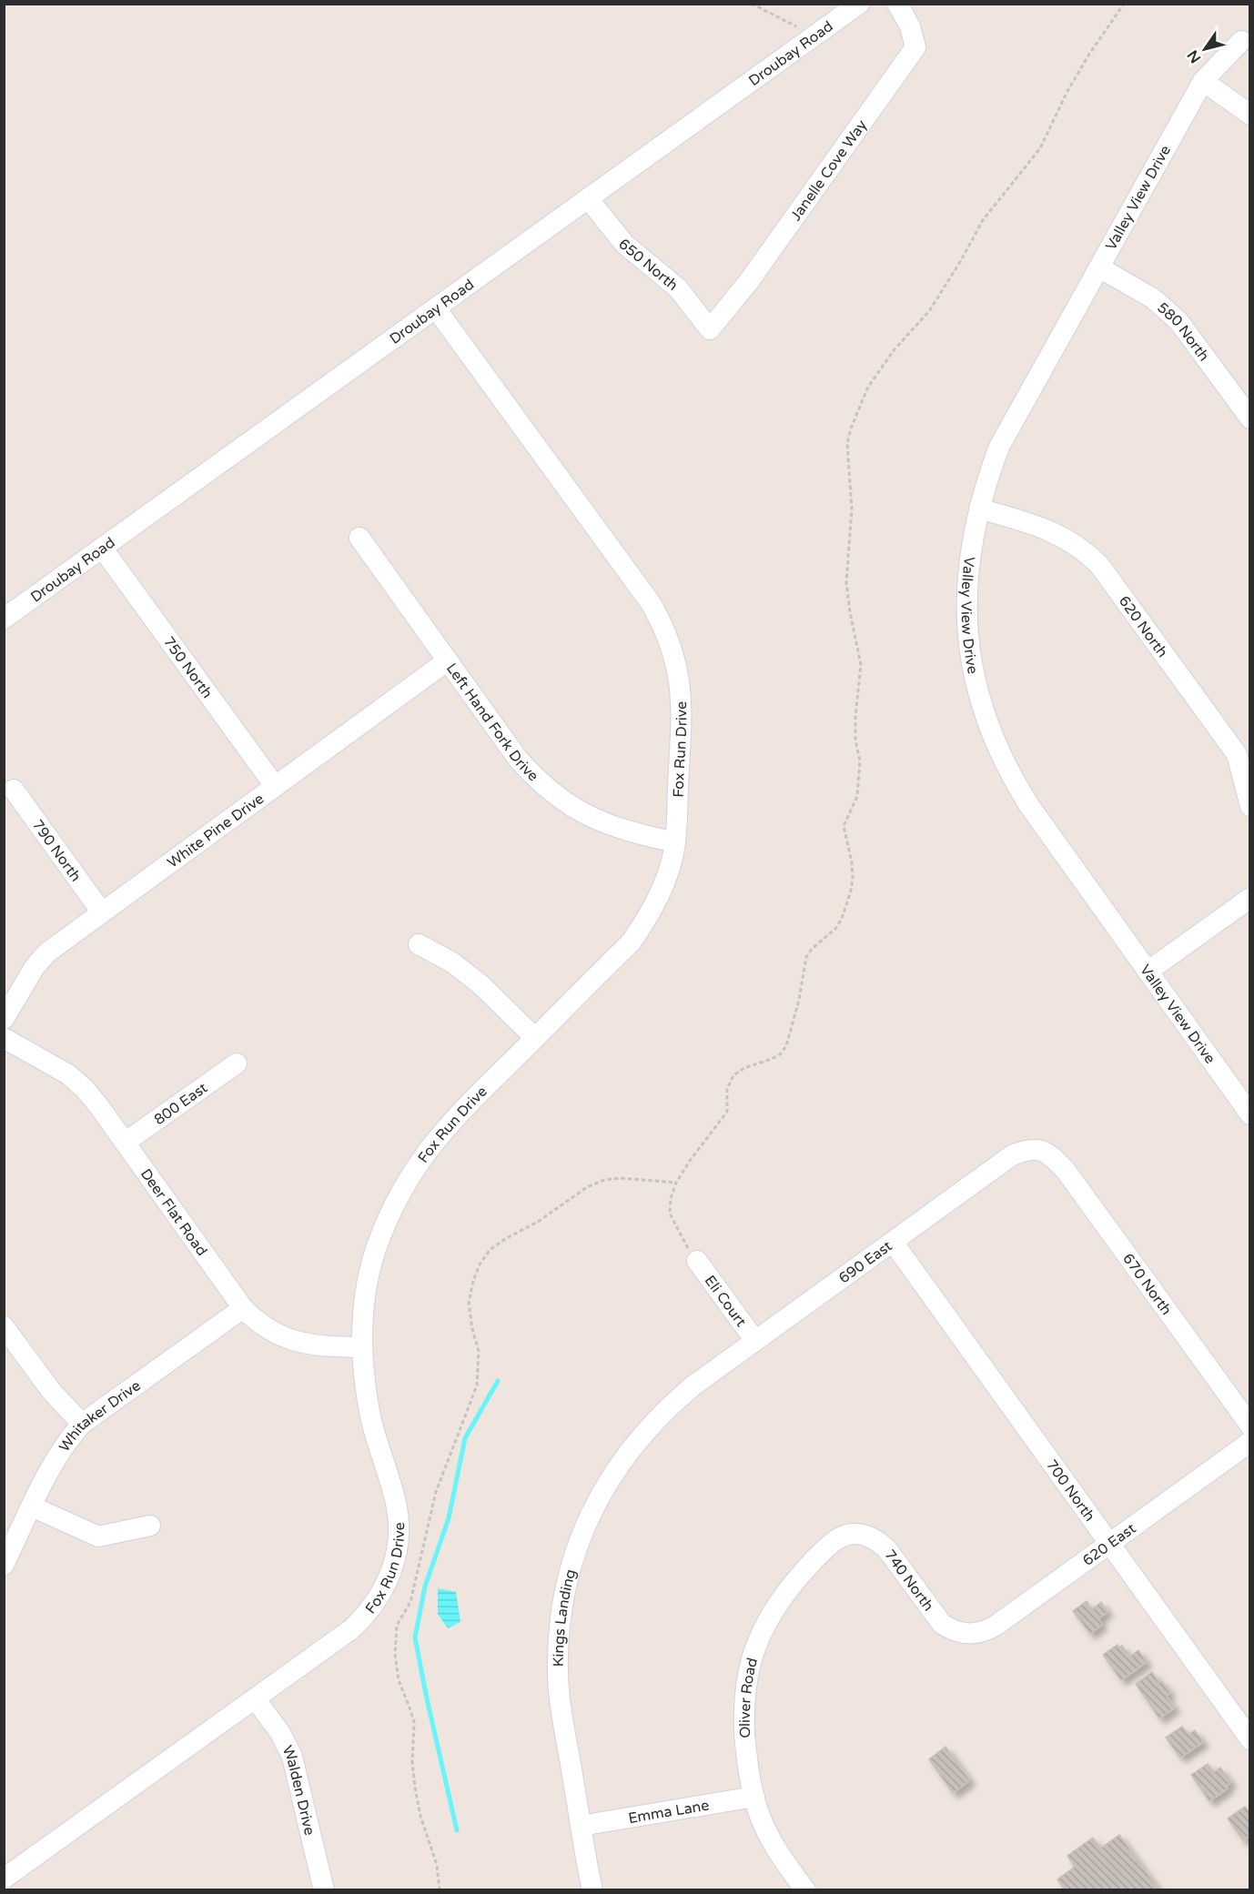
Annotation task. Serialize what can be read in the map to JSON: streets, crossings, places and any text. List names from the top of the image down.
{
  "streets": {
    "street": [
      "Droubay Road",
      "Janelle Cove Way",
      "Valley View Drive",
      "650 North",
      "580 North",
      "620 North",
      "750 North",
      "Left Hand Fork Drive",
      "Fox Run Drive",
      "White Pine Drive",
      "790 North",
      "800 East",
      "Deer Flat Road",
      "690 East",
      "670 North",
      "Eli Court",
      "Whitaker Drive",
      "700 North",
      "620 East",
      "740 North",
      "Kings Landing",
      "Oliver Road",
      "Walden Drive",
      "Emma Lane"
    ]
  },
  "crossings": [
    ["Droubay Road", "650 North"],
    ["Droubay Road", "750 North"],
    ["Droubay Road", "Fox Run Drive"],
    ["Janelle Cove Way", "650 North"],
    ["Valley View Drive", "580 North"],
    ["Valley View Drive", "620 North"],
    ["750 North", "White Pine Drive"],
    ["Left Hand Fork Drive", "Fox Run Drive"],
    ["Left Hand Fork Drive", "White Pine Drive"],
    ["Fox Run Drive", "Deer Flat Road"],
    ["Fox Run Drive", "Walden Drive"],
    ["White Pine Drive", "790 North"],
    ["800 East", "Deer Flat Road"],
    ["Deer Flat Road", "Whitaker Drive"],
    ["690 East", "670 North"],
    ["690 East", "Eli Court"],
    ["690 East", "700 North"],
    ["690 East", "Kings Landing"],
    ["700 North", "620 East"],
    ["620 East", "740 North"],
    ["740 North", "Oliver Road"],
    ["Kings Landing", "Emma Lane"],
    ["Oliver Road", "Emma Lane"]
  ],
  "north": "bottom left"
}
